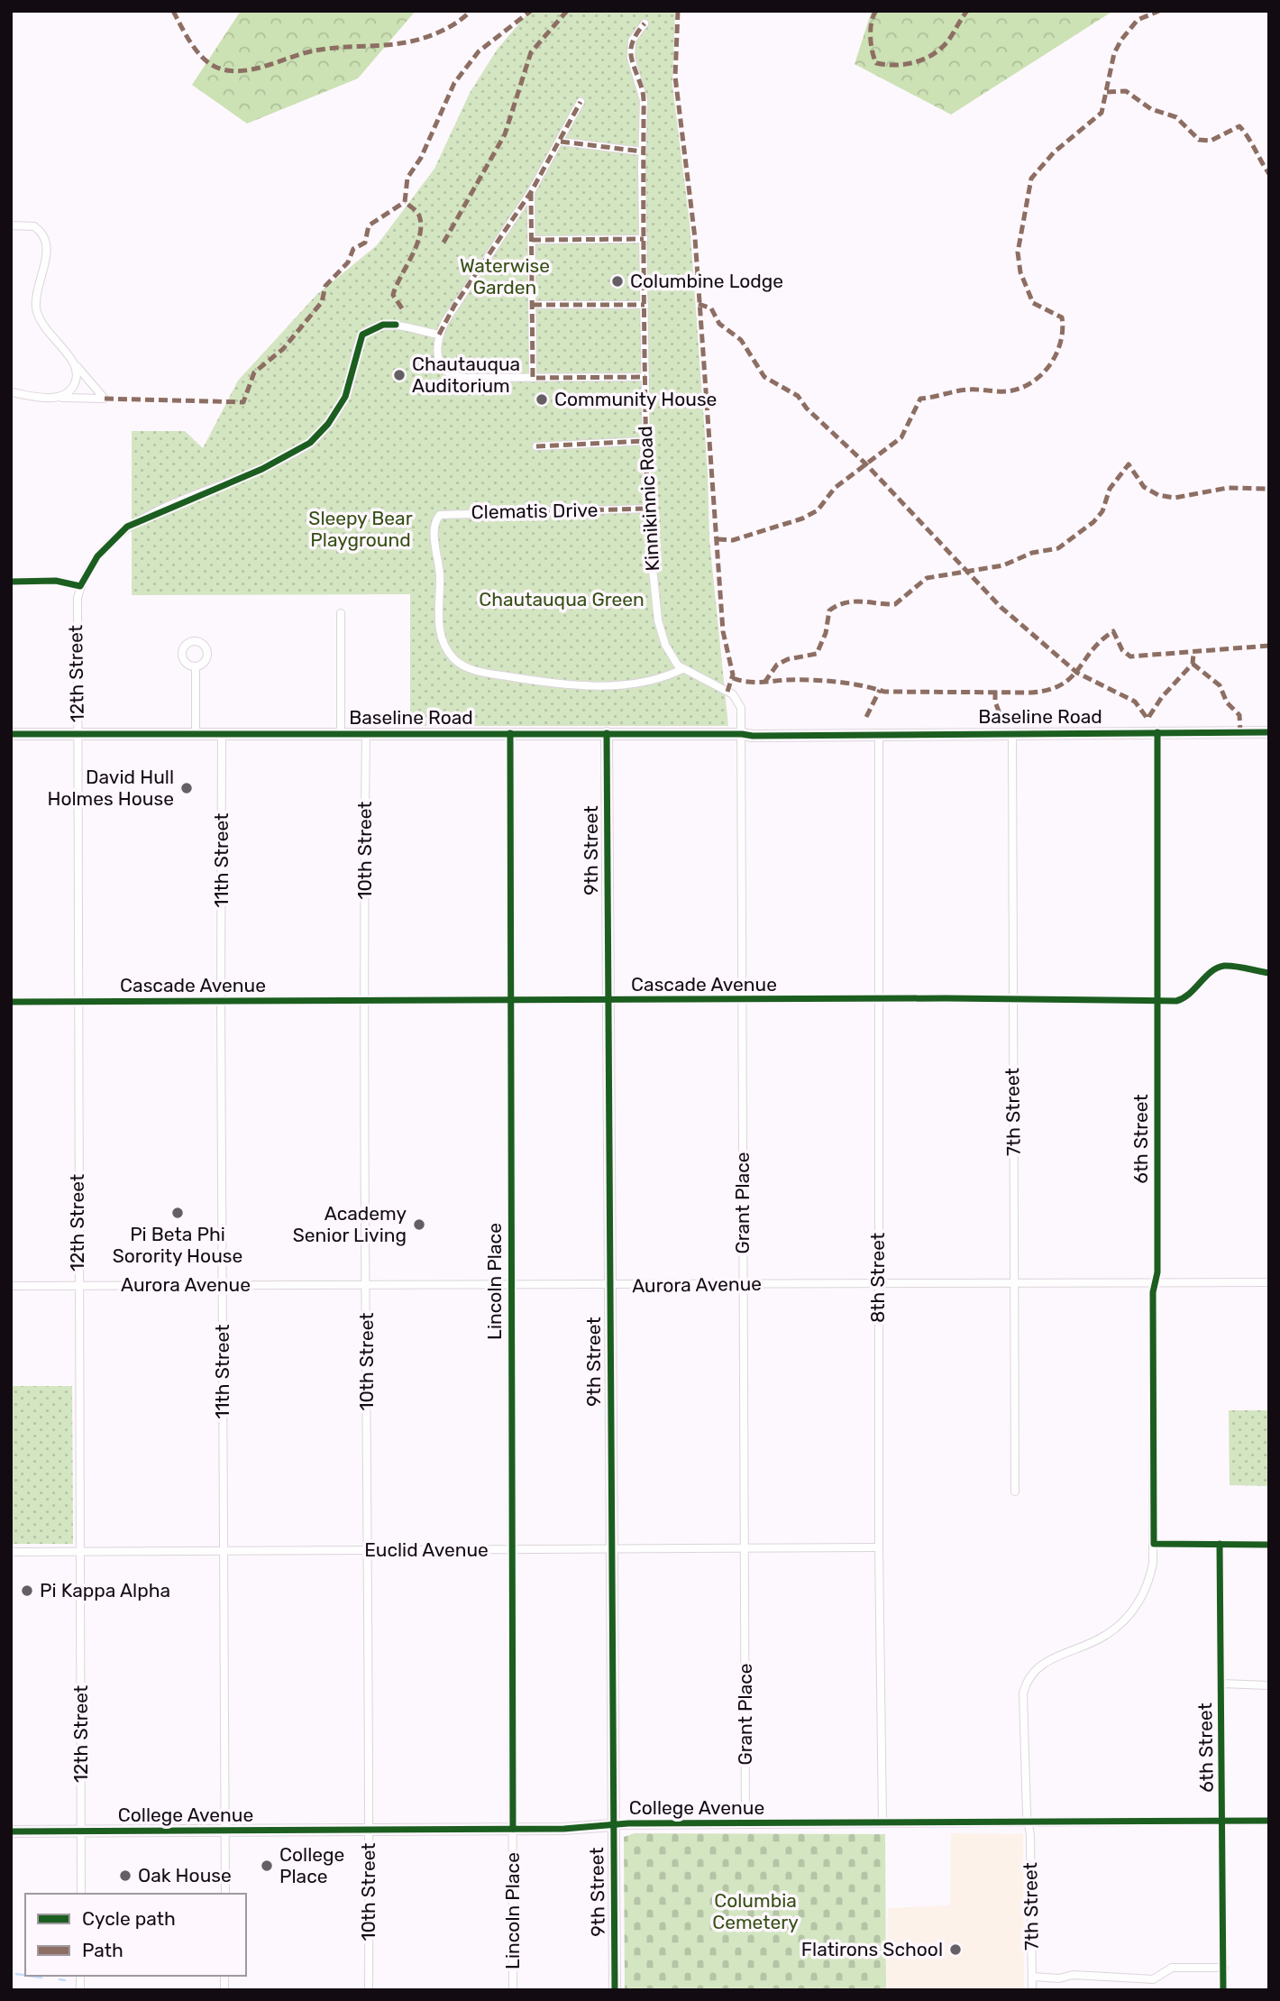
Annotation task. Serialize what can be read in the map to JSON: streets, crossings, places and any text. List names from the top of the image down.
{
  "streets": {
    "street": [
      "Kinnikinnic Road",
      "Clematis Drive",
      "12th Street",
      "Baseline Road",
      "10th Street",
      "9th Street",
      "11th Street",
      "Cascade Avenue",
      "7th Street",
      "6th Street",
      "Grant Place",
      "8th Street",
      "Lincoln Place",
      "Aurora Avenue",
      "Euclid Avenue",
      "College Avenue"
    ]
  },
  "crossings": [
    ["Kinnikinnic Road", "Clematis Drive"],
    ["12th Street", "Baseline Road"],
    ["12th Street", "Cascade Avenue"],
    ["12th Street", "Aurora Avenue"],
    ["12th Street", "Euclid Avenue"],
    ["12th Street", "College Avenue"],
    ["Baseline Road", "10th Street"],
    ["Baseline Road", "9th Street"],
    ["Baseline Road", "11th Street"],
    ["Baseline Road", "7th Street"],
    ["Baseline Road", "6th Street"],
    ["Baseline Road", "Grant Place"],
    ["Baseline Road", "8th Street"],
    ["Baseline Road", "Lincoln Place"],
    ["10th Street", "Cascade Avenue"],
    ["10th Street", "Aurora Avenue"],
    ["10th Street", "Euclid Avenue"],
    ["10th Street", "College Avenue"],
    ["9th Street", "Cascade Avenue"],
    ["9th Street", "Aurora Avenue"],
    ["9th Street", "Euclid Avenue"],
    ["9th Street", "College Avenue"],
    ["11th Street", "Cascade Avenue"],
    ["11th Street", "Aurora Avenue"],
    ["11th Street", "Euclid Avenue"],
    ["11th Street", "College Avenue"],
    ["Cascade Avenue", "7th Street"],
    ["Cascade Avenue", "6th Street"],
    ["Cascade Avenue", "Grant Place"],
    ["Cascade Avenue", "8th Street"],
    ["Cascade Avenue", "Lincoln Place"],
    ["7th Street", "6th Street"],
    ["7th Street", "Aurora Avenue"],
    ["7th Street", "College Avenue"],
    ["6th Street", "Aurora Avenue"],
    ["6th Street", "College Avenue"],
    ["Grant Place", "Aurora Avenue"],
    ["Grant Place", "Euclid Avenue"],
    ["Grant Place", "College Avenue"],
    ["8th Street", "Aurora Avenue"],
    ["8th Street", "Euclid Avenue"],
    ["8th Street", "College Avenue"],
    ["Lincoln Place", "Aurora Avenue"],
    ["Lincoln Place", "Euclid Avenue"],
    ["Lincoln Place", "College Avenue"]
  ],
  "parks": [
    "Waterwise Garden",
    "Sleepy Bear Playground",
    "Chautauqua Green",
    "Columbia Cemetery"
  ],
  "places": [
    "Columbine Lodge",
    "Chautauqua Auditorium",
    "Community House",
    "David Hull Holmes House",
    "Pi Beta Phi Sorority House",
    "Academy Senior Living",
    "Pi Kappa Alpha",
    "College Place",
    "Oak House",
    "Flatirons School"
  ],
  "legend": ["Cycle path", "Path"]
}
